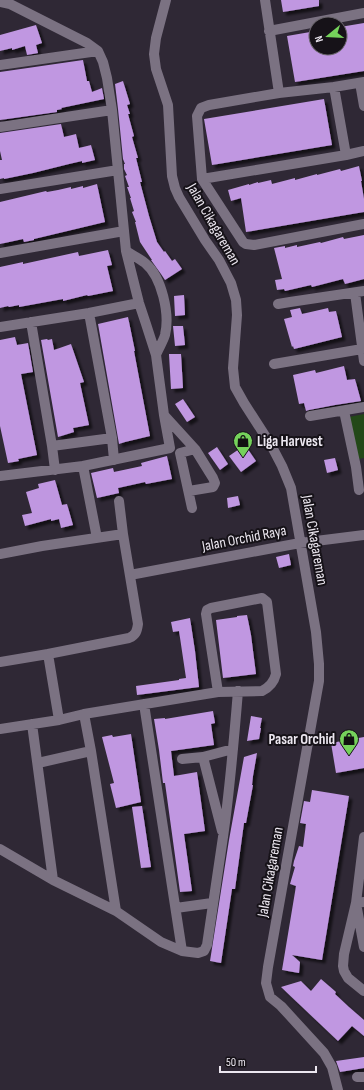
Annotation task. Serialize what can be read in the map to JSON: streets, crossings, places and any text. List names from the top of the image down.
{
  "streets": {
    "street": ["Jalan Cikagareman", "Jalan Orchid Raya"]
  },
  "crossings": [
    ["Jalan Cikagareman", "Jalan Orchid Raya"]
  ],
  "places": {
    "shop": ["Liga Harvest", "Pasar Orchid"]
  },
  "scale_bar": "50 m",
  "north": "left"
}
